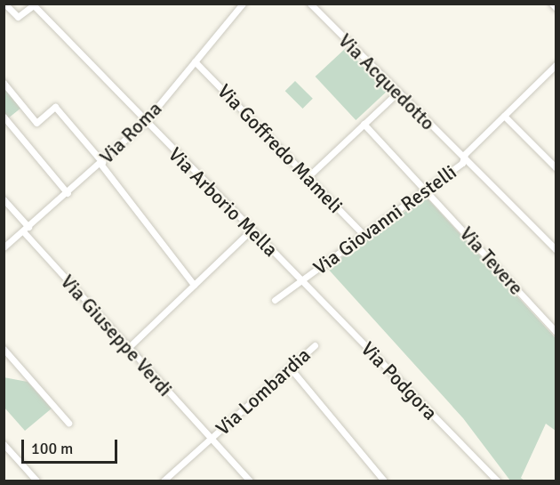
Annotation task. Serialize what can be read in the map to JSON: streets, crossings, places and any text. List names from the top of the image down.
{
  "streets": {
    "street": [
      "Via Acquedotto",
      "Via Roma",
      "Via Goffredo Mameli",
      "Via Arborio Mella",
      "Via Giovanni Restelli",
      "Via Tevere",
      "Via Giuseppe Verdi",
      "Via Podgora",
      "Via Lombardia"
    ]
  },
  "crossings": [
    ["Via Acquedotto", "Via Giovanni Restelli"],
    ["Via Roma", "Via Goffredo Mameli"],
    ["Via Roma", "Via Arborio Mella"],
    ["Via Roma", "Via Giuseppe Verdi"],
    ["Via Goffredo Mameli", "Via Giovanni Restelli"],
    ["Via Arborio Mella", "Via Giovanni Restelli"],
    ["Via Arborio Mella", "Via Podgora"],
    ["Via Giovanni Restelli", "Via Tevere"],
    ["Via Giovanni Restelli", "Via Podgora"],
    ["Via Giuseppe Verdi", "Via Lombardia"]
  ],
  "scale_bar": "100 m"
}
